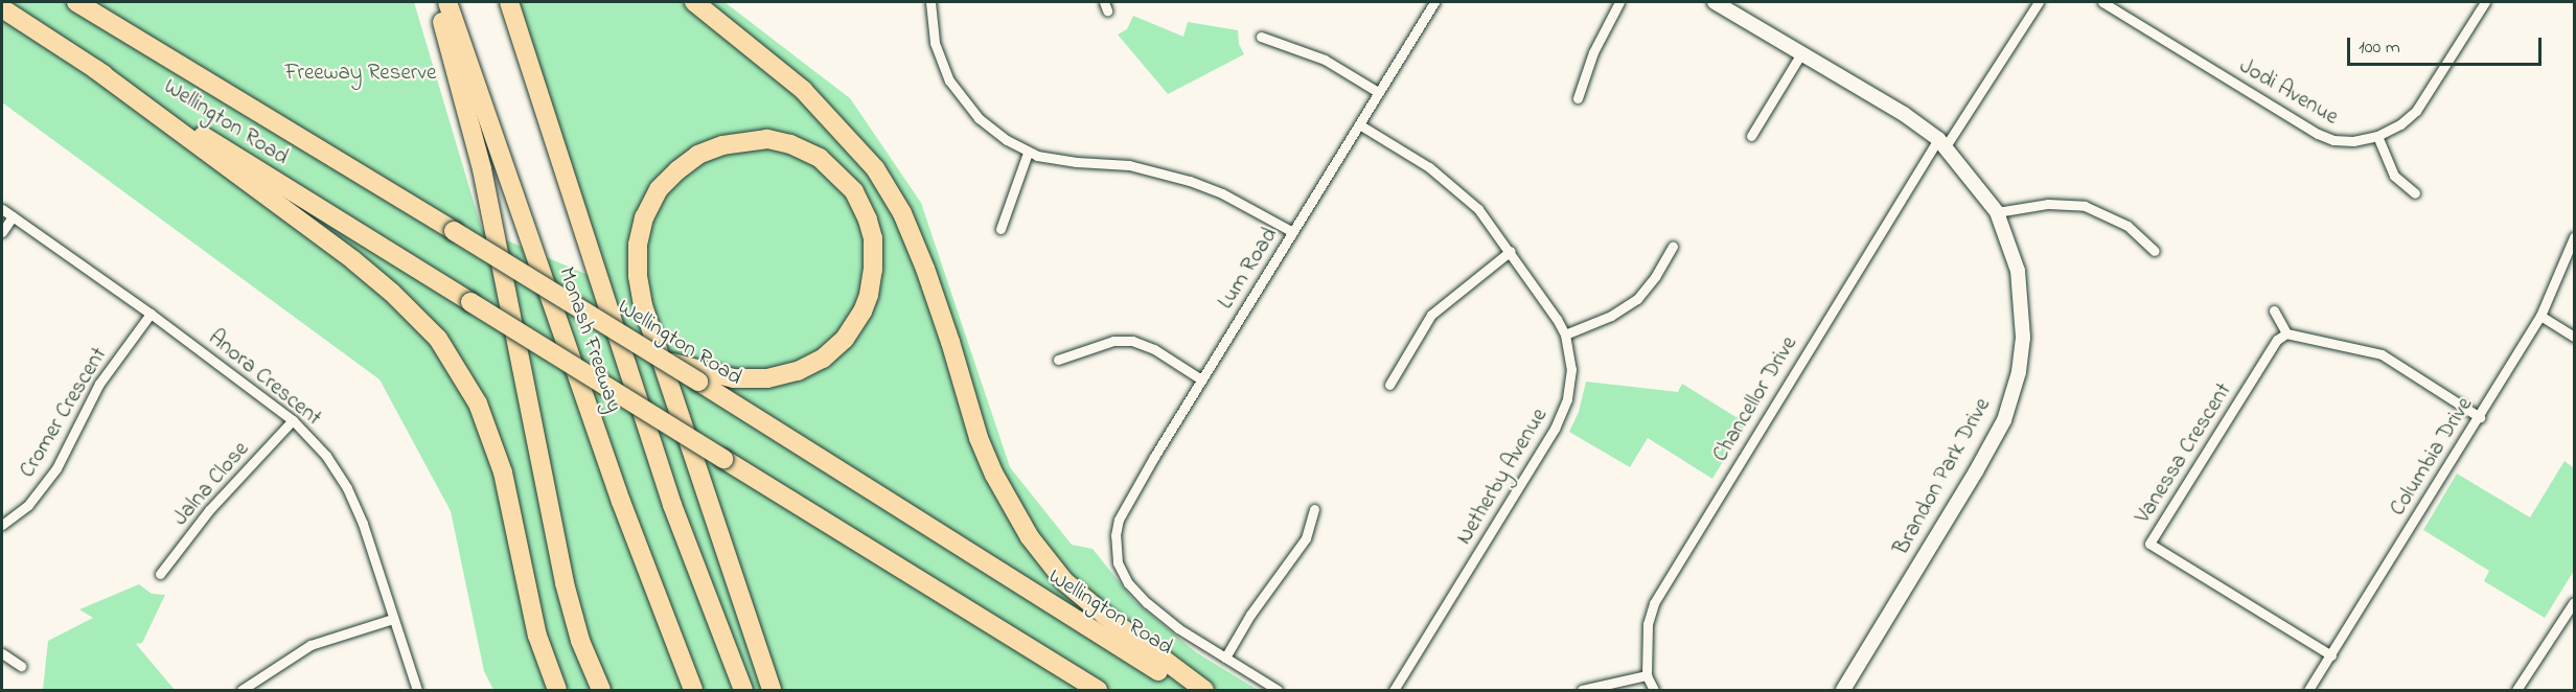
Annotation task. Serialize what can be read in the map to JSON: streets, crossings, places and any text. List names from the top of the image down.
{
  "streets": {
    "highway": ["Wellington Road", "Monash Freeway"],
    "street": [
      "Jodi Avenue",
      "Lum Road",
      "Anora Crescent",
      "Chancellor Drive",
      "Cromer Crescent",
      "Vanessa Crescent",
      "Columbia Drive",
      "Netherby Avenue",
      "Brandon Park Drive",
      "Jalna Close"
    ]
  },
  "crossings": [
    ["Lum Road", "Netherby Avenue"],
    ["Anora Crescent", "Cromer Crescent"],
    ["Anora Crescent", "Jalna Close"],
    ["Chancellor Drive", "Brandon Park Drive"],
    ["Vanessa Crescent", "Columbia Drive"]
  ],
  "parks": ["Freeway Reserve"],
  "scale_bar": "100 m"
}
